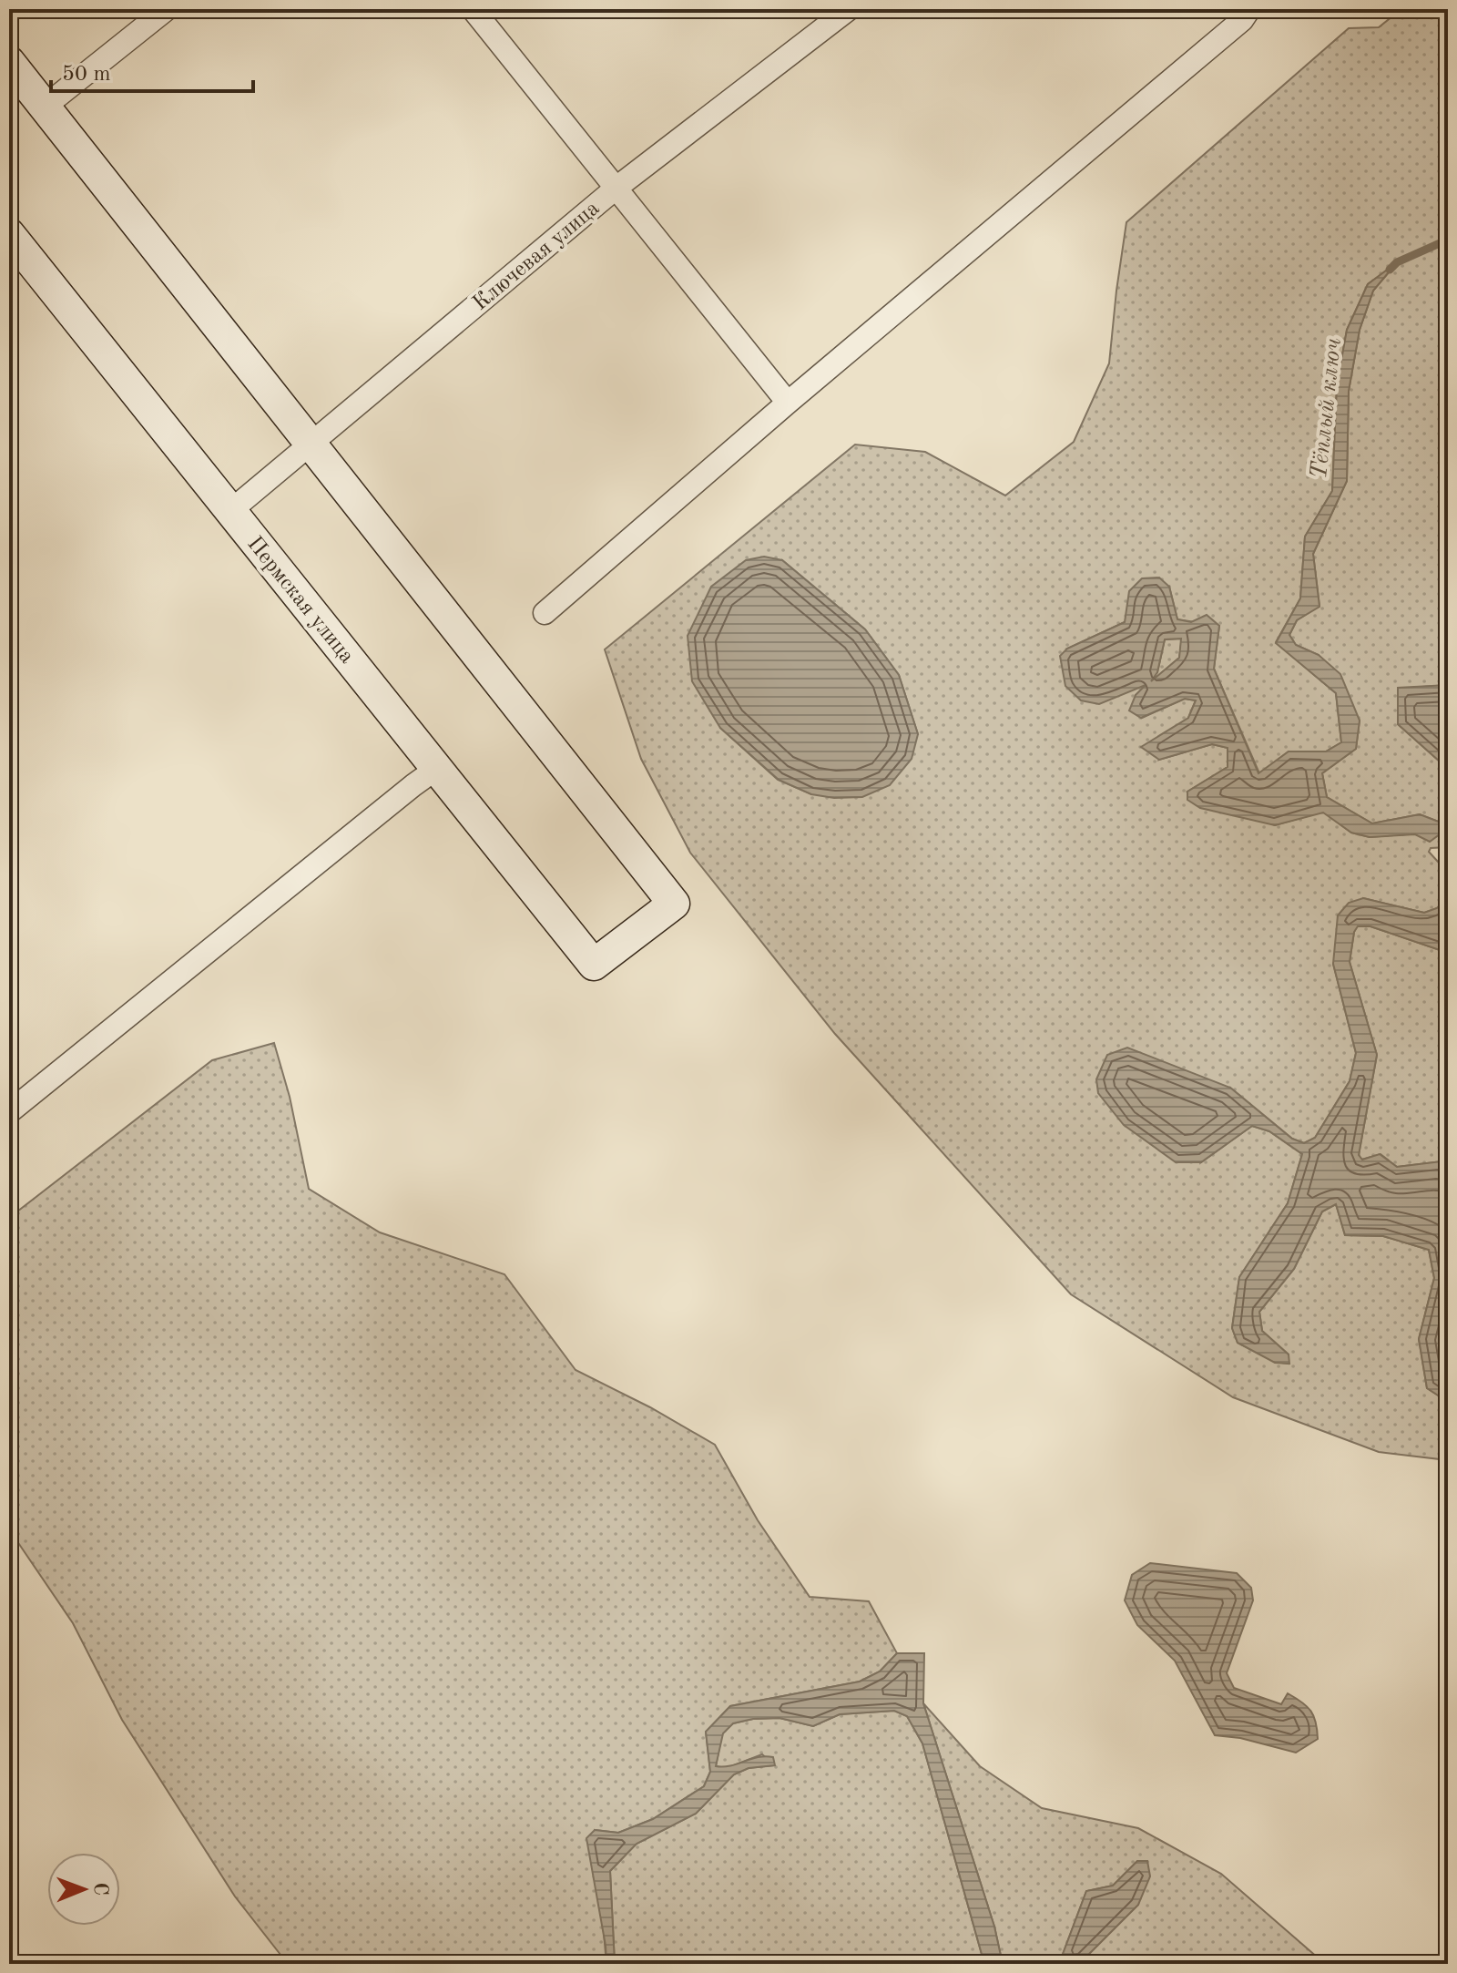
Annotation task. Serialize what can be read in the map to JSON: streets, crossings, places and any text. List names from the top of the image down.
{
  "streets": {
    "street": ["Ключевая улица", "Пермская улица"]
  },
  "crossings": [
    ["Ключевая улица", "Пермская улица"]
  ],
  "water": ["Тёплый ключ"],
  "scale_bar": "50 m",
  "north": "right"
}
